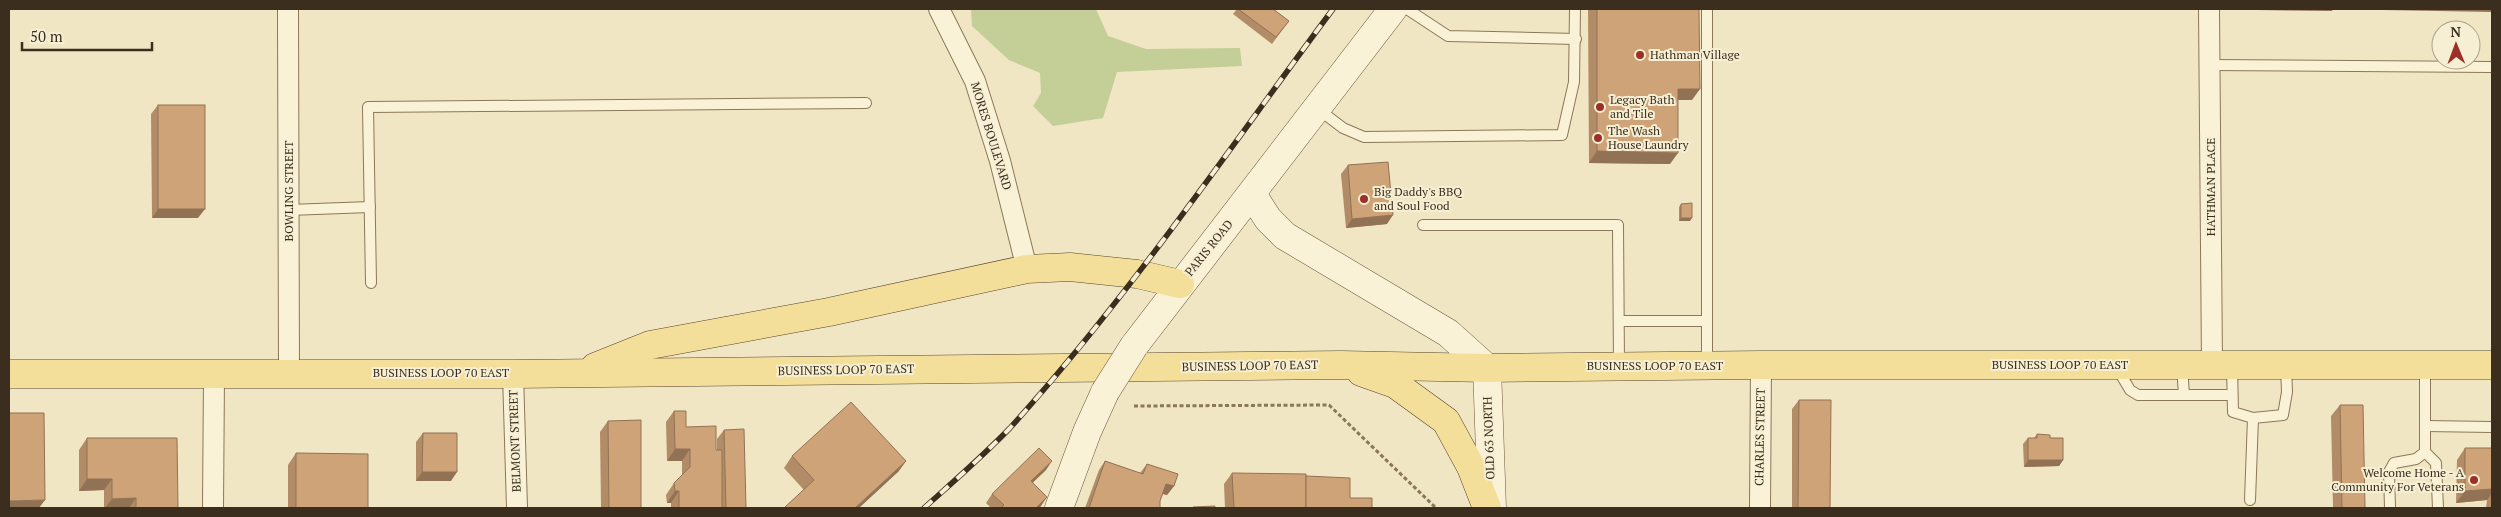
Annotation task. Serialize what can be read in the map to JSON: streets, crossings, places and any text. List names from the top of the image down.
{
  "streets": {
    "main road": ["PARIS ROAD", "BUSINESS LOOP 70 EAST", "OLD 63 NORTH"],
    "street": [
      "MORES BOULEVARD",
      "HATHMAN PLACE",
      "BOWLING STREET",
      "CHARLES STREET",
      "BELMONT STREET"
    ]
  },
  "crossings": [
    ["HATHMAN PLACE", "BUSINESS LOOP 70 EAST"],
    ["BOWLING STREET", "BUSINESS LOOP 70 EAST"],
    ["BUSINESS LOOP 70 EAST", "CHARLES STREET"],
    ["BUSINESS LOOP 70 EAST", "OLD 63 NORTH"],
    ["BUSINESS LOOP 70 EAST", "BELMONT STREET"]
  ],
  "places": [
    "Hathman Village",
    "Legacy Bath and Tile",
    "The Wash House Laundry",
    "Big Daddy's BBQ and Soul Food",
    "Welcome Home - A Community For Veterans"
  ],
  "scale_bar": "50 m",
  "north": "top"
}
